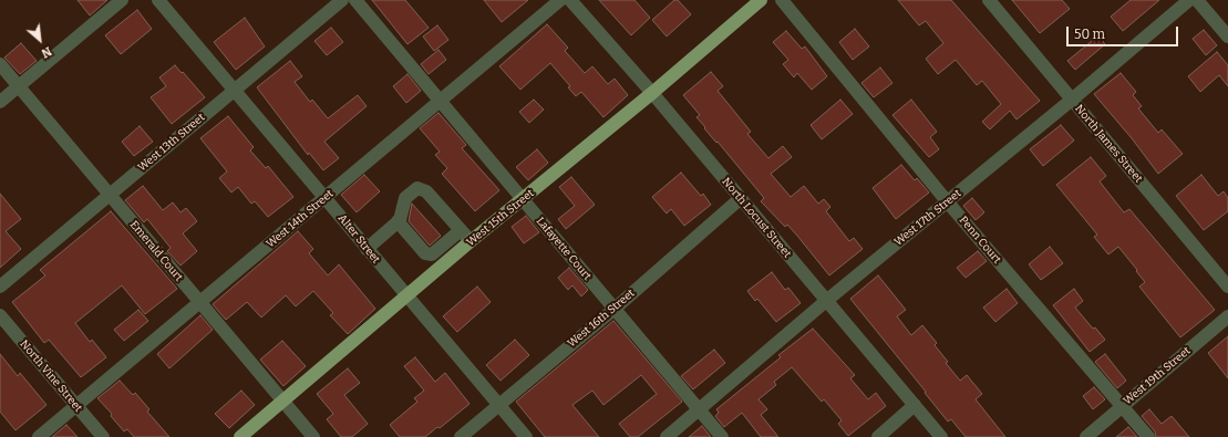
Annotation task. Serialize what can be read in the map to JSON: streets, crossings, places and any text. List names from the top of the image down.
{
  "streets": {
    "main road": ["West 15th Street"],
    "street": [
      "West 13th Street",
      "North James Street",
      "North Locust Street",
      "West 17th Street",
      "West 14th Street",
      "Alter Street",
      "Penn Court",
      "Lafayette Court",
      "Emerald Court",
      "West 16th Street",
      "North Vine Street",
      "West 19th Street"
    ]
  },
  "crossings": [
    ["West 13th Street", "Alter Street"],
    ["West 13th Street", "Emerald Court"],
    ["North James Street", "West 17th Street"],
    ["West 15th Street", "North Locust Street"],
    ["West 15th Street", "Alter Street"],
    ["West 15th Street", "Lafayette Court"],
    ["West 15th Street", "Emerald Court"],
    ["North Locust Street", "West 17th Street"],
    ["North Locust Street", "West 16th Street"],
    ["West 17th Street", "Penn Court"],
    ["West 17th Street", "Lafayette Court"],
    ["West 14th Street", "Alter Street"],
    ["West 14th Street", "Lafayette Court"],
    ["West 14th Street", "Emerald Court"],
    ["West 14th Street", "North Vine Street"],
    ["Alter Street", "West 16th Street"],
    ["Penn Court", "West 19th Street"],
    ["Lafayette Court", "West 16th Street"]
  ],
  "scale_bar": "50 m",
  "north": "bottom right"
}
